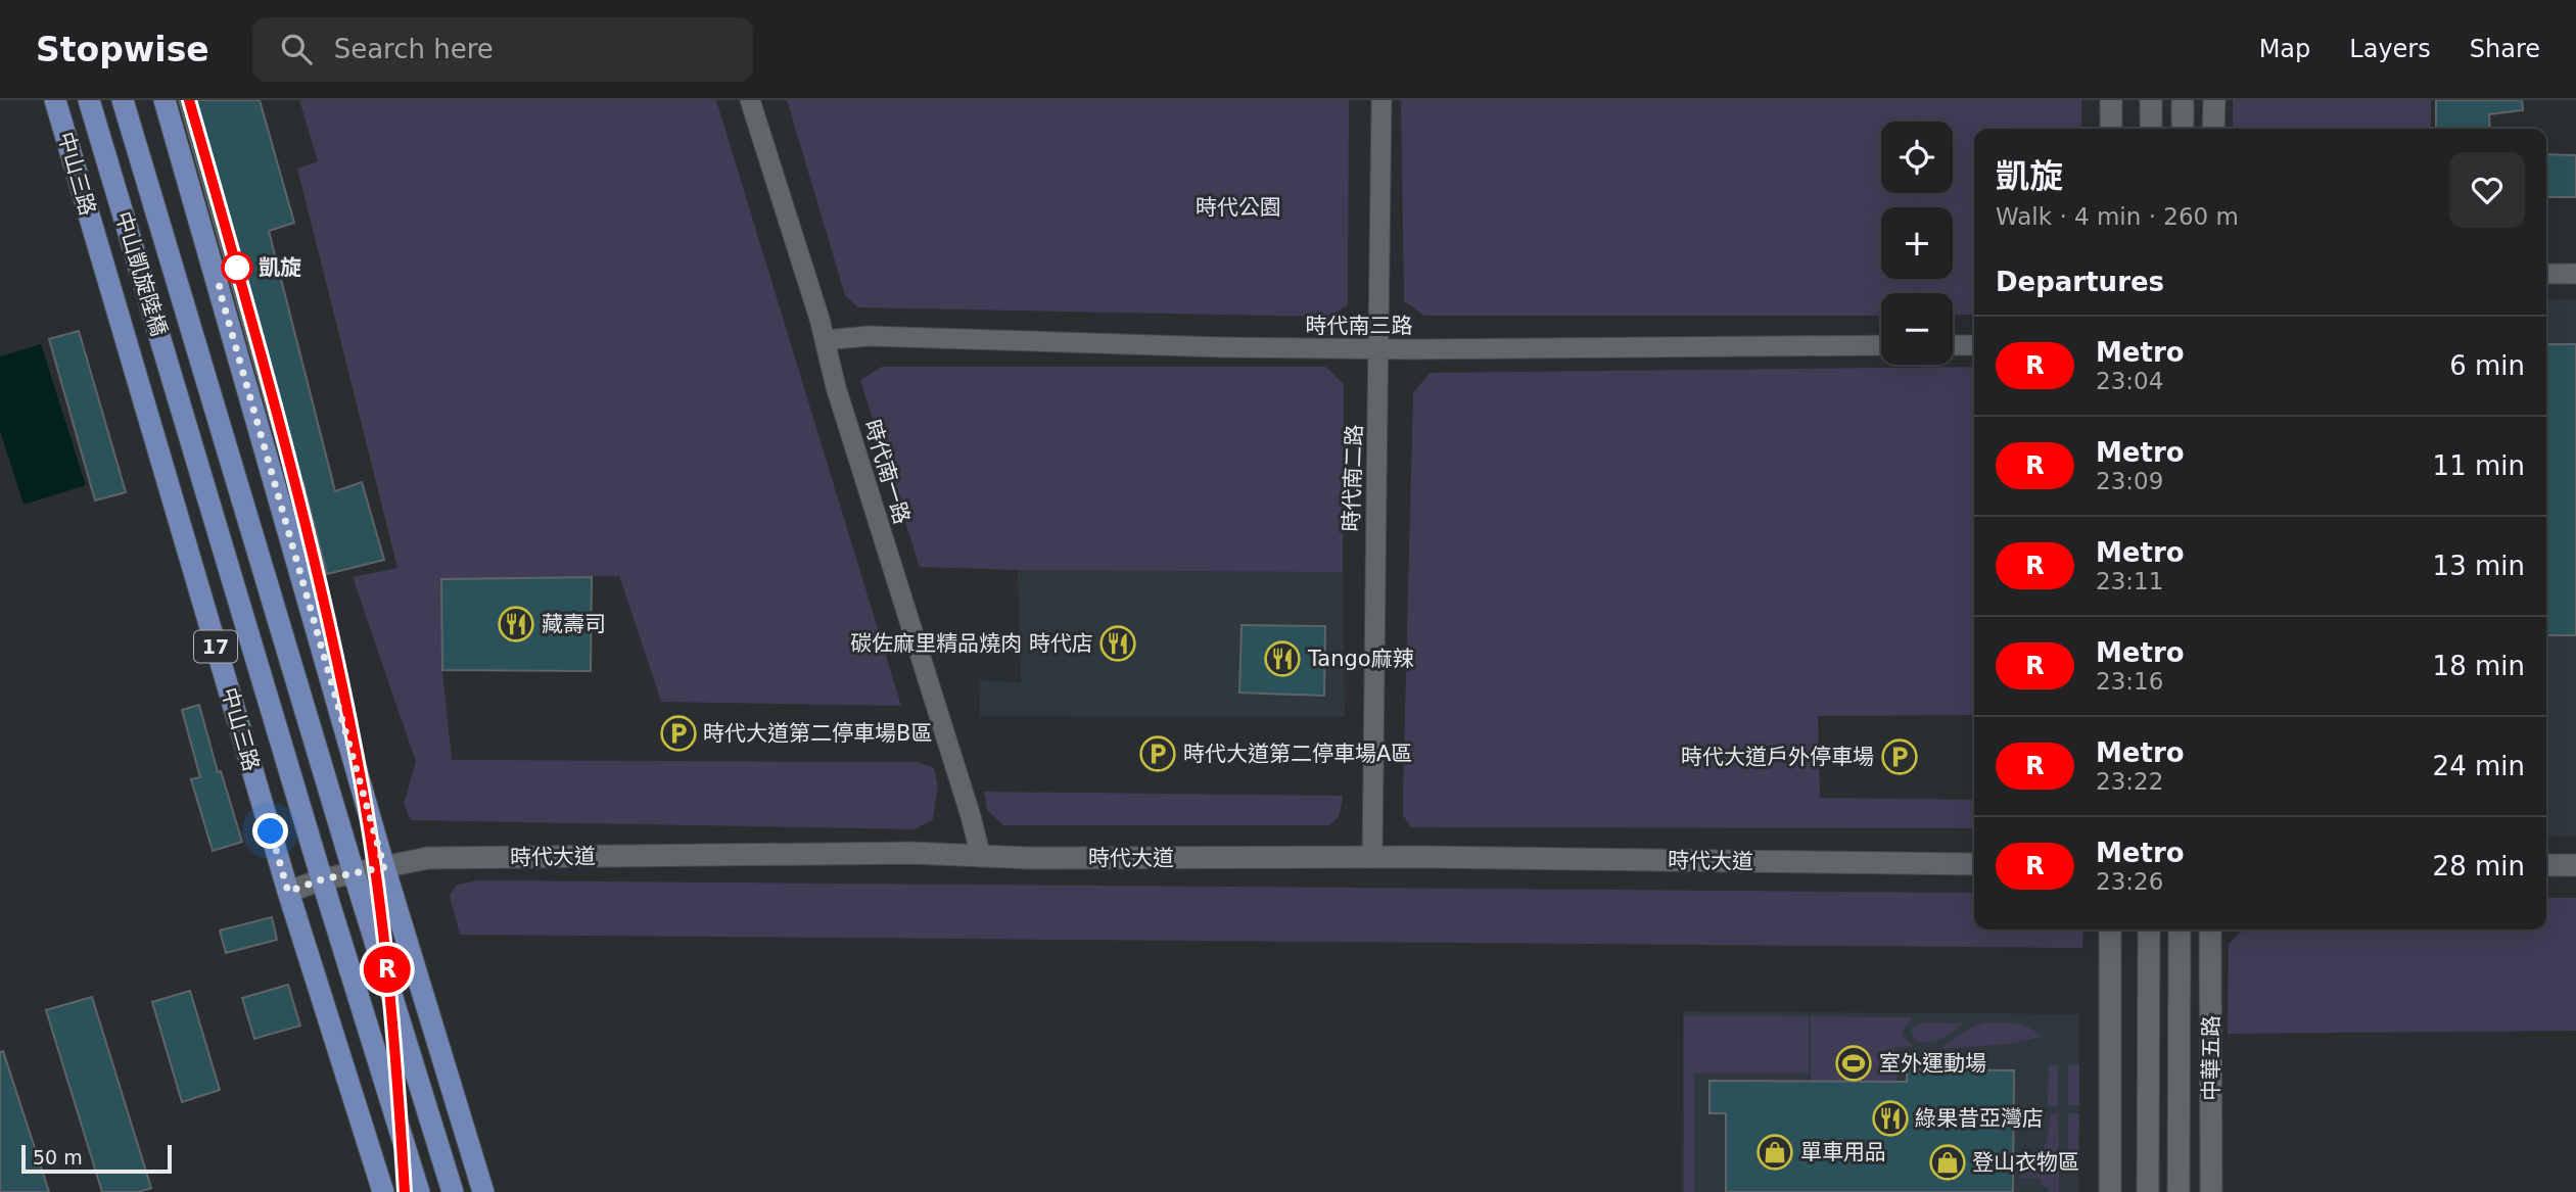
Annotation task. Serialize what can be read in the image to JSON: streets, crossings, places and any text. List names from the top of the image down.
{
  "streets": {
    "main road": ["中山三路", "中山凱旋陸橋", "17"],
    "street": [
      "時代南三路",
      "時代南一路",
      "時代南二路",
      "時代大道",
      "中華五路"
    ]
  },
  "crossings": [
    ["中山三路", "中山凱旋陸橋"],
    ["中山三路", "時代大道"],
    ["中山凱旋陸橋", "時代大道"],
    ["時代南三路", "時代南一路"],
    ["時代南三路", "時代南二路"],
    ["時代南一路", "時代大道"],
    ["時代南二路", "時代大道"]
  ],
  "parks": ["時代公園"],
  "places": {
    "other": ["凱旋"],
    "restaurant": [
      "藏壽司",
      "碳佐麻里精品燒肉 時代店",
      "Tango麻辣",
      "綠果昔亞灣店"
    ],
    "parking": ["時代大道第二停車場B區", "時代大道第二停車場A區", "時代大道戶外停車場"],
    "sports": ["室外運動場"],
    "shop": ["單車用品", "登山衣物區"]
  },
  "lines": ["metro line R"],
  "scale_bar": "50 m",
  "page": {
    "header": "Stopwise",
    "search": "Search here",
    "nav": ["Map", "Layers", "Share"],
    "on_map": "R",
    "map_buttons": ["+", "−"],
    "heading": [
      ["凱旋", "Walk · 4 min · 260 m"],
      "Departures"
    ],
    "list": [
      {
        "mark": "R",
        "name": "Metro",
        "note": "23:04",
        "value": "6 min"
      },
      {
        "mark": "R",
        "name": "Metro",
        "note": "23:09",
        "value": "11 min"
      },
      {
        "mark": "R",
        "name": "Metro",
        "note": "23:11",
        "value": "13 min"
      },
      {
        "mark": "R",
        "name": "Metro",
        "note": "23:16",
        "value": "18 min"
      },
      {
        "mark": "R",
        "name": "Metro",
        "note": "23:22",
        "value": "24 min"
      },
      {
        "mark": "R",
        "name": "Metro",
        "note": "23:26",
        "value": "28 min"
      }
    ],
    "scale": "50 m"
  }
}
